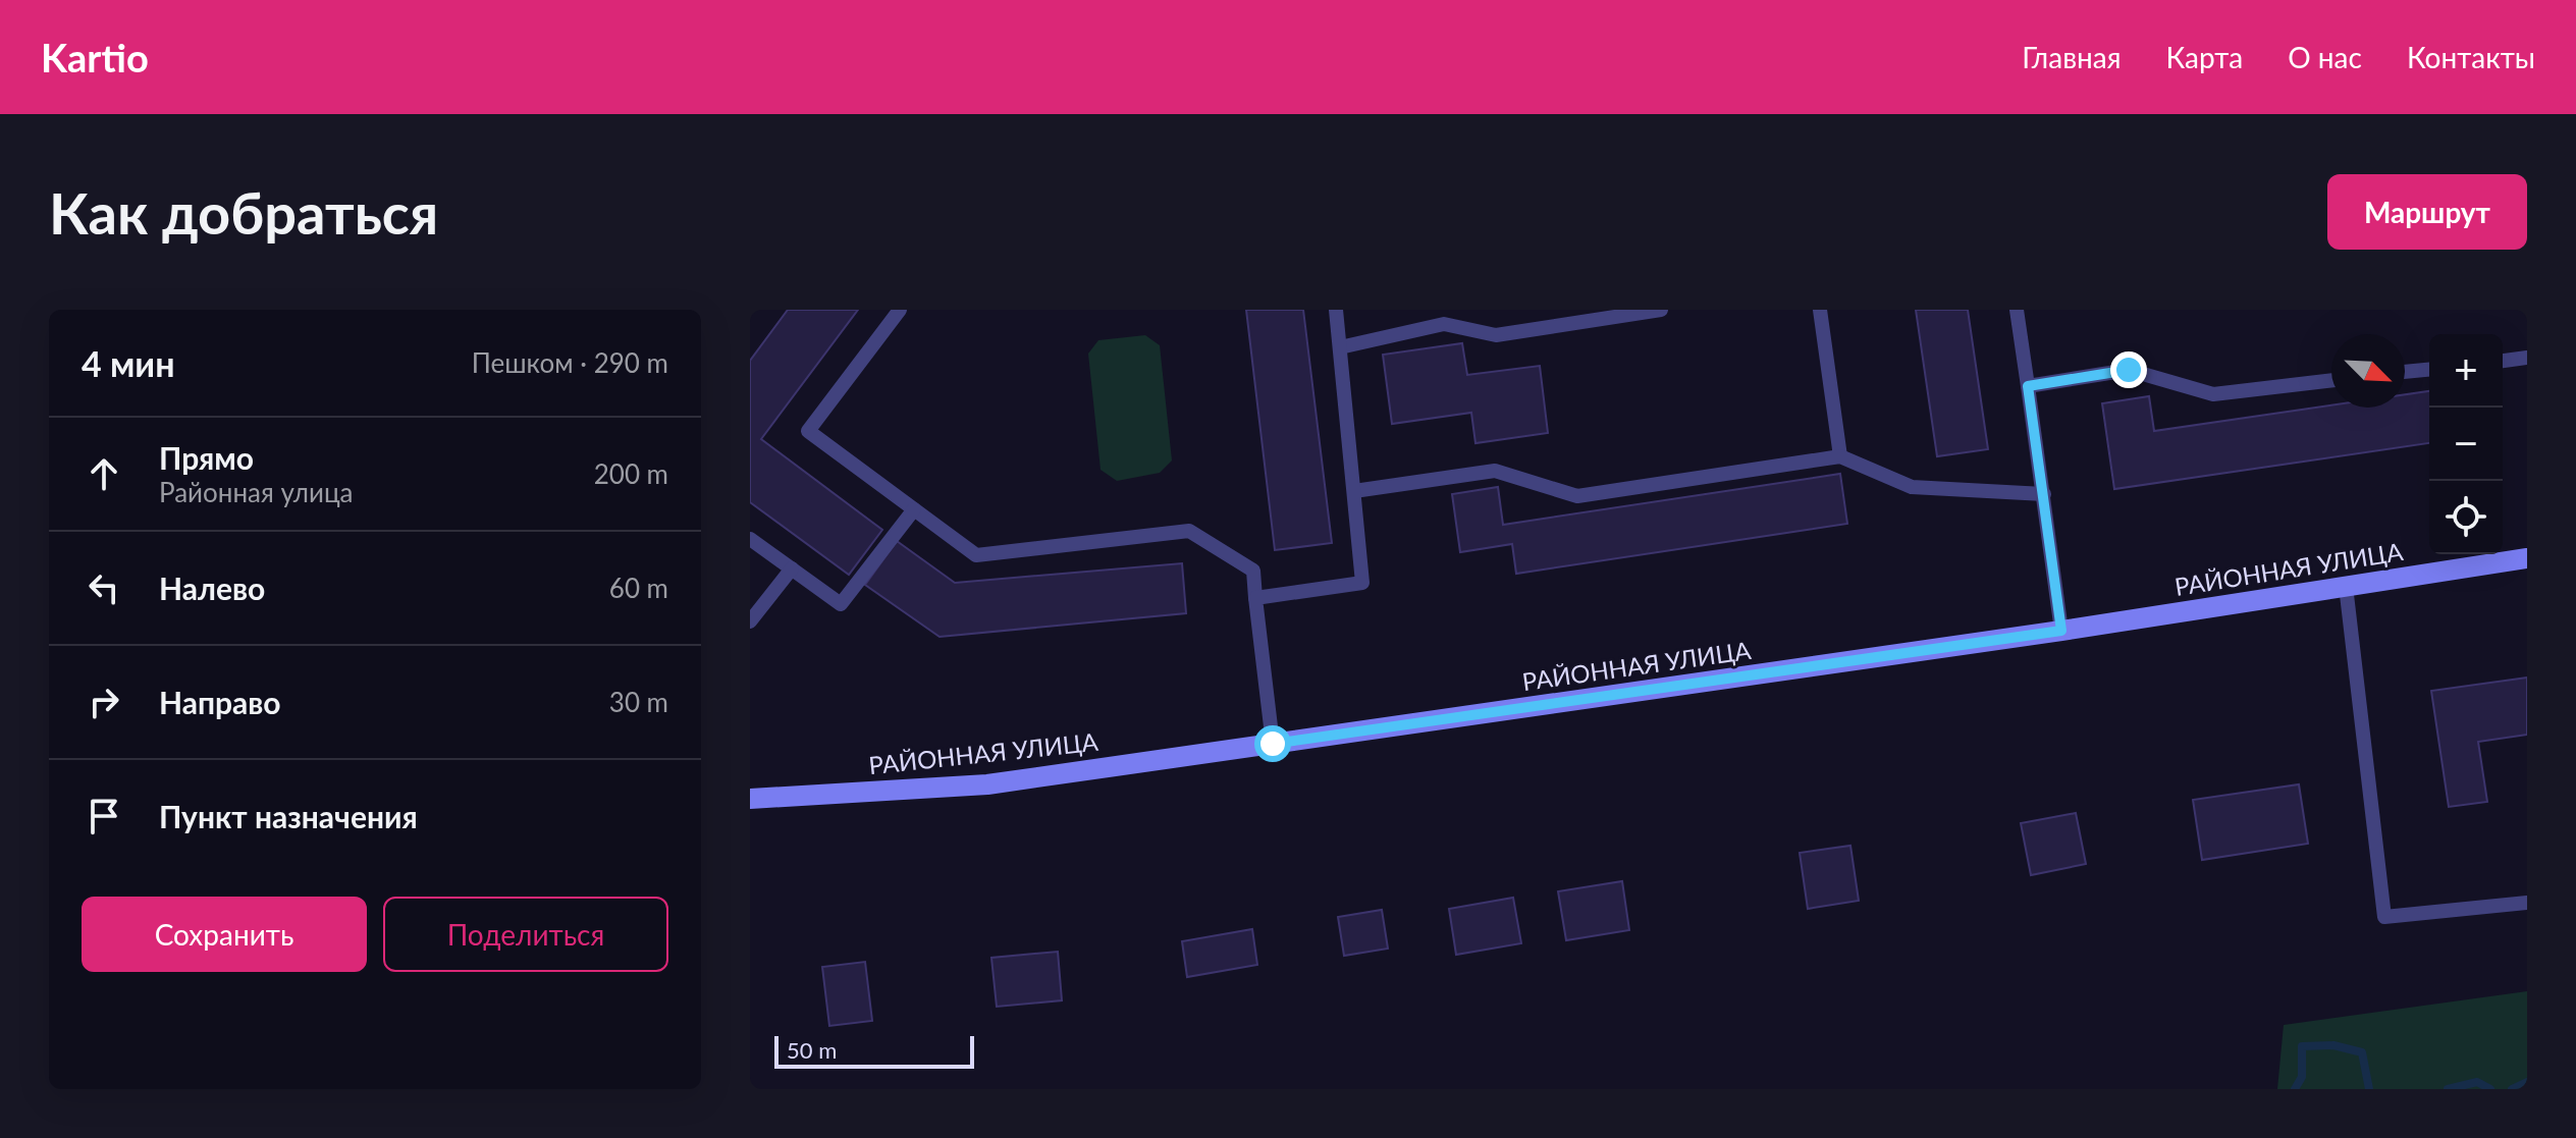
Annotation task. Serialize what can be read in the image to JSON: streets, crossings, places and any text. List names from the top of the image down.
{
  "streets": {
    "main road": ["РАЙОННАЯ УЛИЦА"]
  },
  "scale_bar": "50 m",
  "north": "bottom right",
  "page": {
    "header": "Kartio",
    "nav": [
      "Главная",
      "Карта",
      "О нас",
      "Контакты"
    ],
    "buttons": [
      "Маршрут",
      ["Сохранить", "Поделиться"]
    ],
    "title": "Как добраться",
    "heading": ["4 мин", "Пешком · 290 m"],
    "map_buttons": ["+", "−"],
    "list": [
      ["Прямо", "Районная улица", "200 m"],
      ["Налево", "60 m"],
      ["Направо", "30 m"],
      "Пункт назначения"
    ],
    "scale": "50 m"
  }
}
